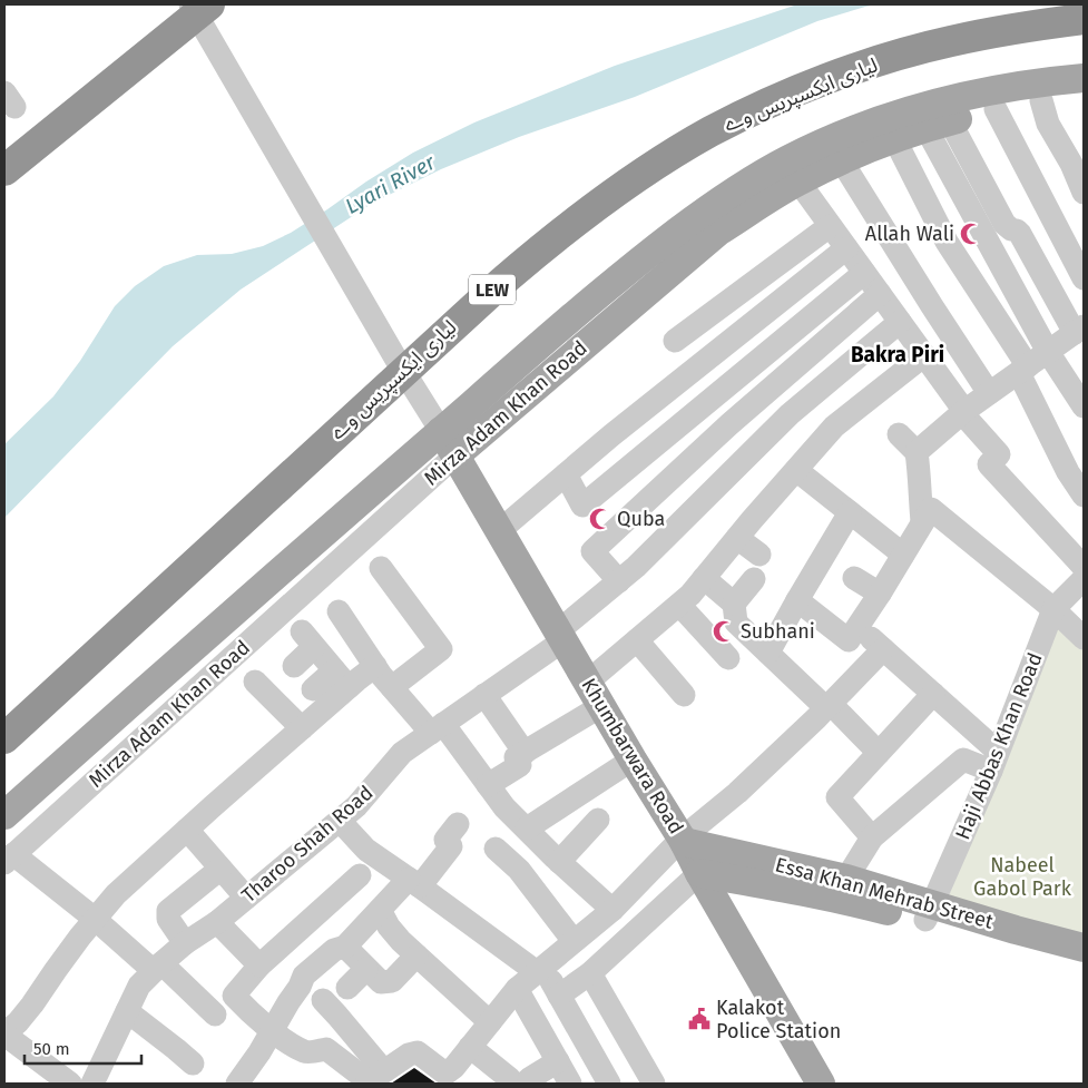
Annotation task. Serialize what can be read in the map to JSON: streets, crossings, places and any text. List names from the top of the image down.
{
  "streets": {
    "highway": ["لیاری ایکسپریس وے", "LEW"],
    "main road": ["Mirza Adam Khan Road", "Khumbarwara Road", "Essa Khan Mehrab Street"],
    "street": ["Haji Abbas Khan Road", "Tharoo Shah Road"]
  },
  "crossings": [
    ["Mirza Adam Khan Road", "Khumbarwara Road"],
    ["Haji Abbas Khan Road", "Essa Khan Mehrab Street"],
    ["Khumbarwara Road", "Tharoo Shah Road"],
    ["Khumbarwara Road", "Essa Khan Mehrab Street"]
  ],
  "districts": ["Bakra Piri"],
  "water": ["Lyari River"],
  "parks": ["Nabeel Gabol Park"],
  "places": {
    "mosque": ["Allah Wali", "Quba", "Subhani"],
    "public building": ["Kalakot Police Station"]
  },
  "scale_bar": "50 m"
}
